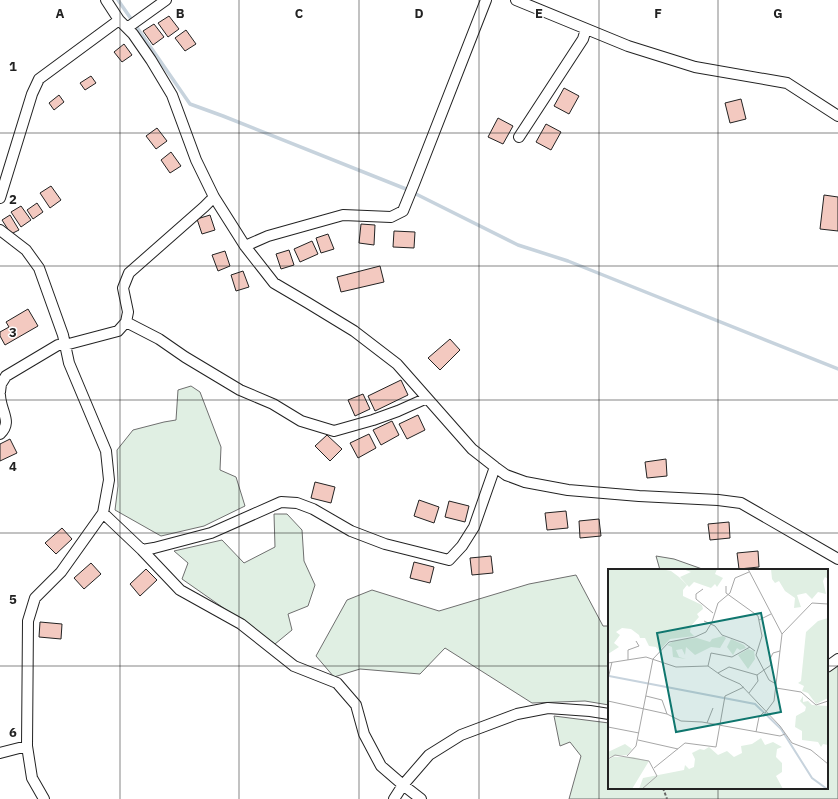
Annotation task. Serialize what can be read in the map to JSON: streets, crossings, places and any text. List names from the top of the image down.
{
  "grid": {
    "columns": [
      "A",
      "B",
      "C",
      "D",
      "E",
      "F",
      "G"
    ],
    "rows": [
      "1",
      "2",
      "3",
      "4",
      "5",
      "6"
    ]
  }
}
